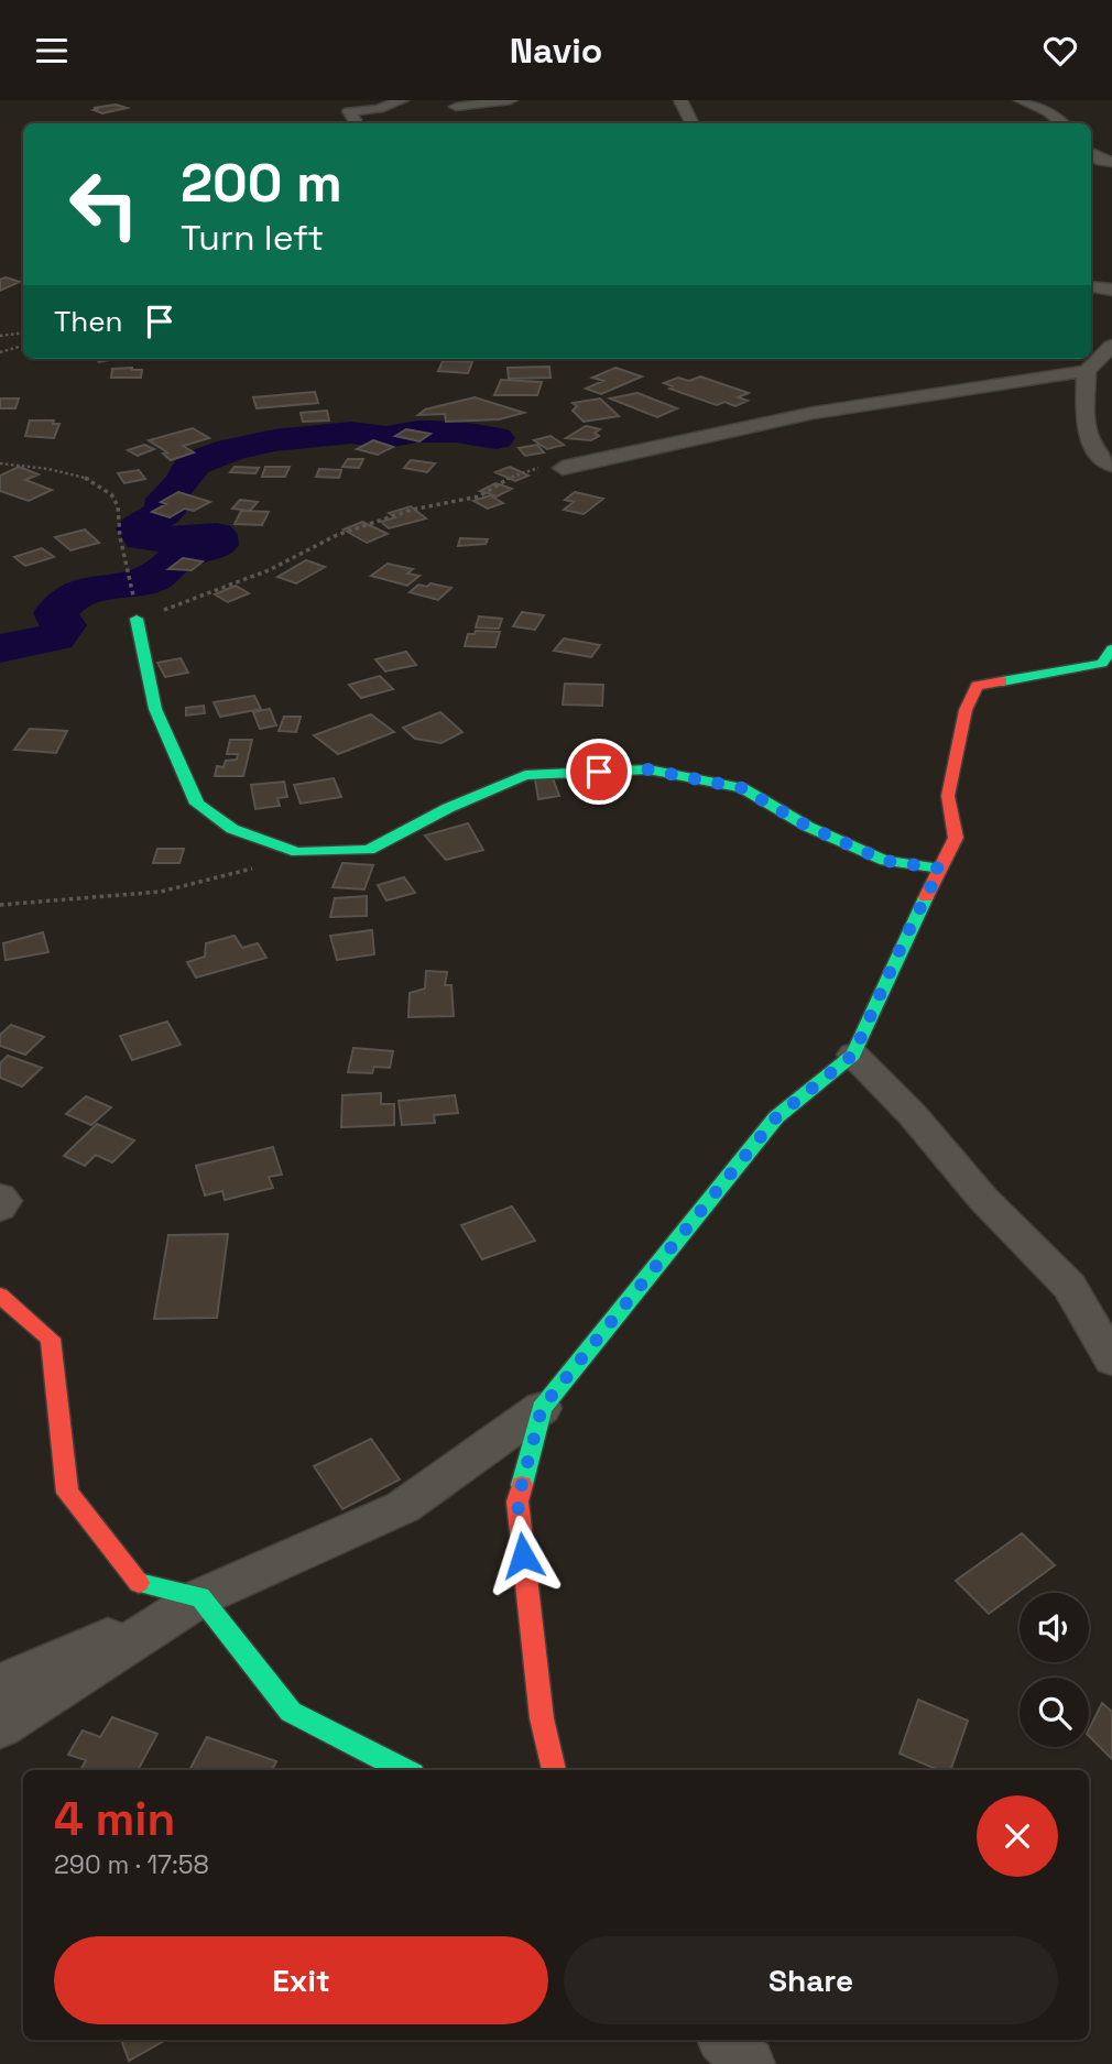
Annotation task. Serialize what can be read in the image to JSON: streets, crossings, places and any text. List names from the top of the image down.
{
  "page": {
    "header": "Navio",
    "turn": ["200 m", "Turn left"],
    "then": "Then",
    "heading": ["4 min", "290 m · 17:58"],
    "buttons": ["Exit", "Share"]
  }
}
